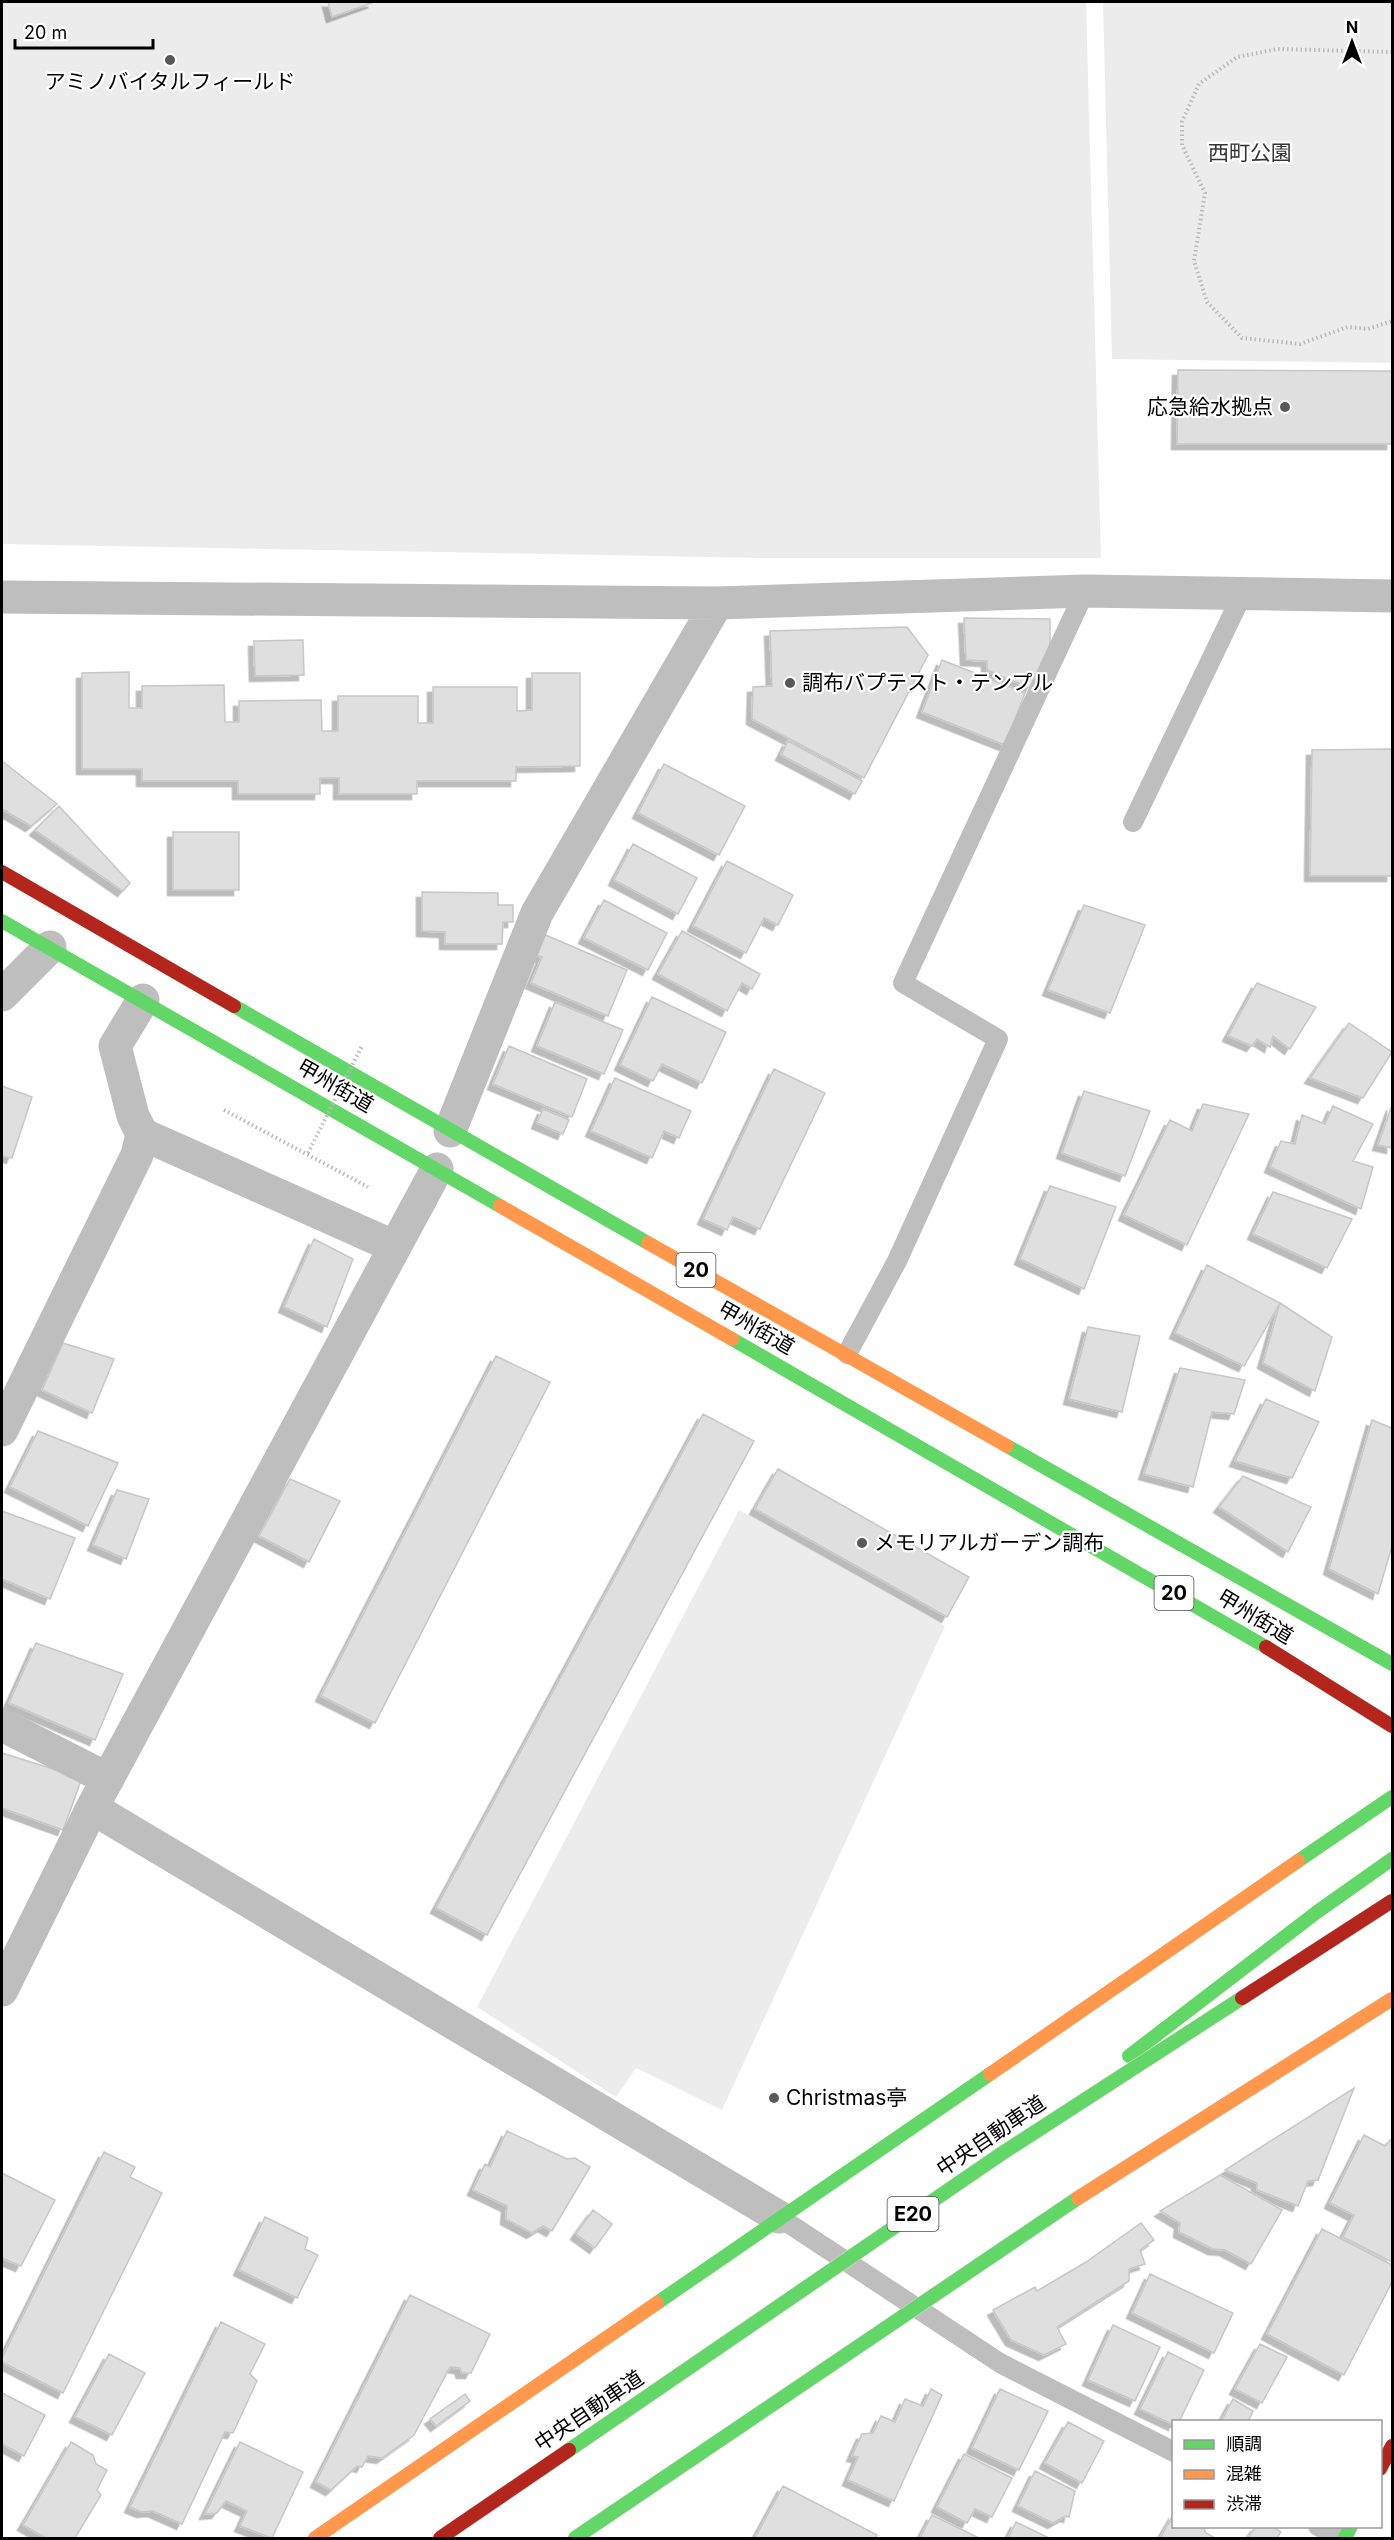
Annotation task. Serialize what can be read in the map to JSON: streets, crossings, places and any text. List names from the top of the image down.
{
  "streets": {
    "main road": [
      "甲州街道",
      "20",
      "中央自動車道",
      "E20"
    ]
  },
  "parks": ["西町公園"],
  "places": [
    "アミノバイタルフィールド",
    "応急給水拠点",
    "調布バプテスト・テンプル",
    "メモリアルガーデン調布",
    "Christmas亭"
  ],
  "legend": ["順調", "混雑", "渋滞"],
  "scale_bar": "20 m",
  "north": "top"
}
